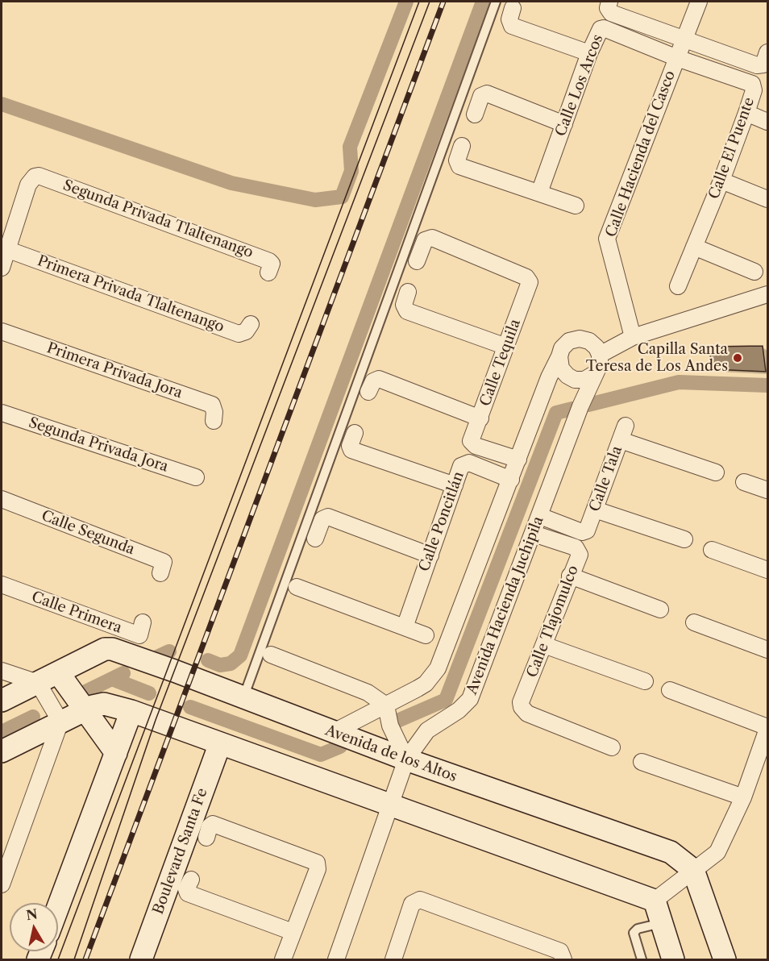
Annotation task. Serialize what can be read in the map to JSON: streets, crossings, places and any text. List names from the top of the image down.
{
  "streets": {
    "street": [
      "Calle Los Arcos",
      "Calle El Puente",
      "Calle Hacienda del Casco",
      "Segunda Privada Tlaltenango",
      "Primera Privada Tlaltenango",
      "Calle Tequila",
      "Primera Privada Jora",
      "Segunda Privada Jora",
      "Calle Tala",
      "Calle Poncitlán",
      "Calle Segunda",
      "Avenida Hacienda Juchipila",
      "Calle Primera",
      "Calle Tlajomulco",
      "Avenida de los Altos",
      "Boulevard Santa Fe"
    ]
  },
  "crossings": [
    ["Calle Los Arcos", "Calle El Puente"],
    ["Calle Los Arcos", "Calle Hacienda del Casco"],
    ["Calle El Puente", "Calle Hacienda del Casco"],
    ["Segunda Privada Tlaltenango", "Primera Privada Tlaltenango"],
    ["Calle Tala", "Avenida Hacienda Juchipila"],
    ["Avenida Hacienda Juchipila", "Calle Tlajomulco"],
    ["Avenida Hacienda Juchipila", "Avenida de los Altos"]
  ],
  "places": ["Capilla Santa Teresa de Los Andes"],
  "north": "top"
}
